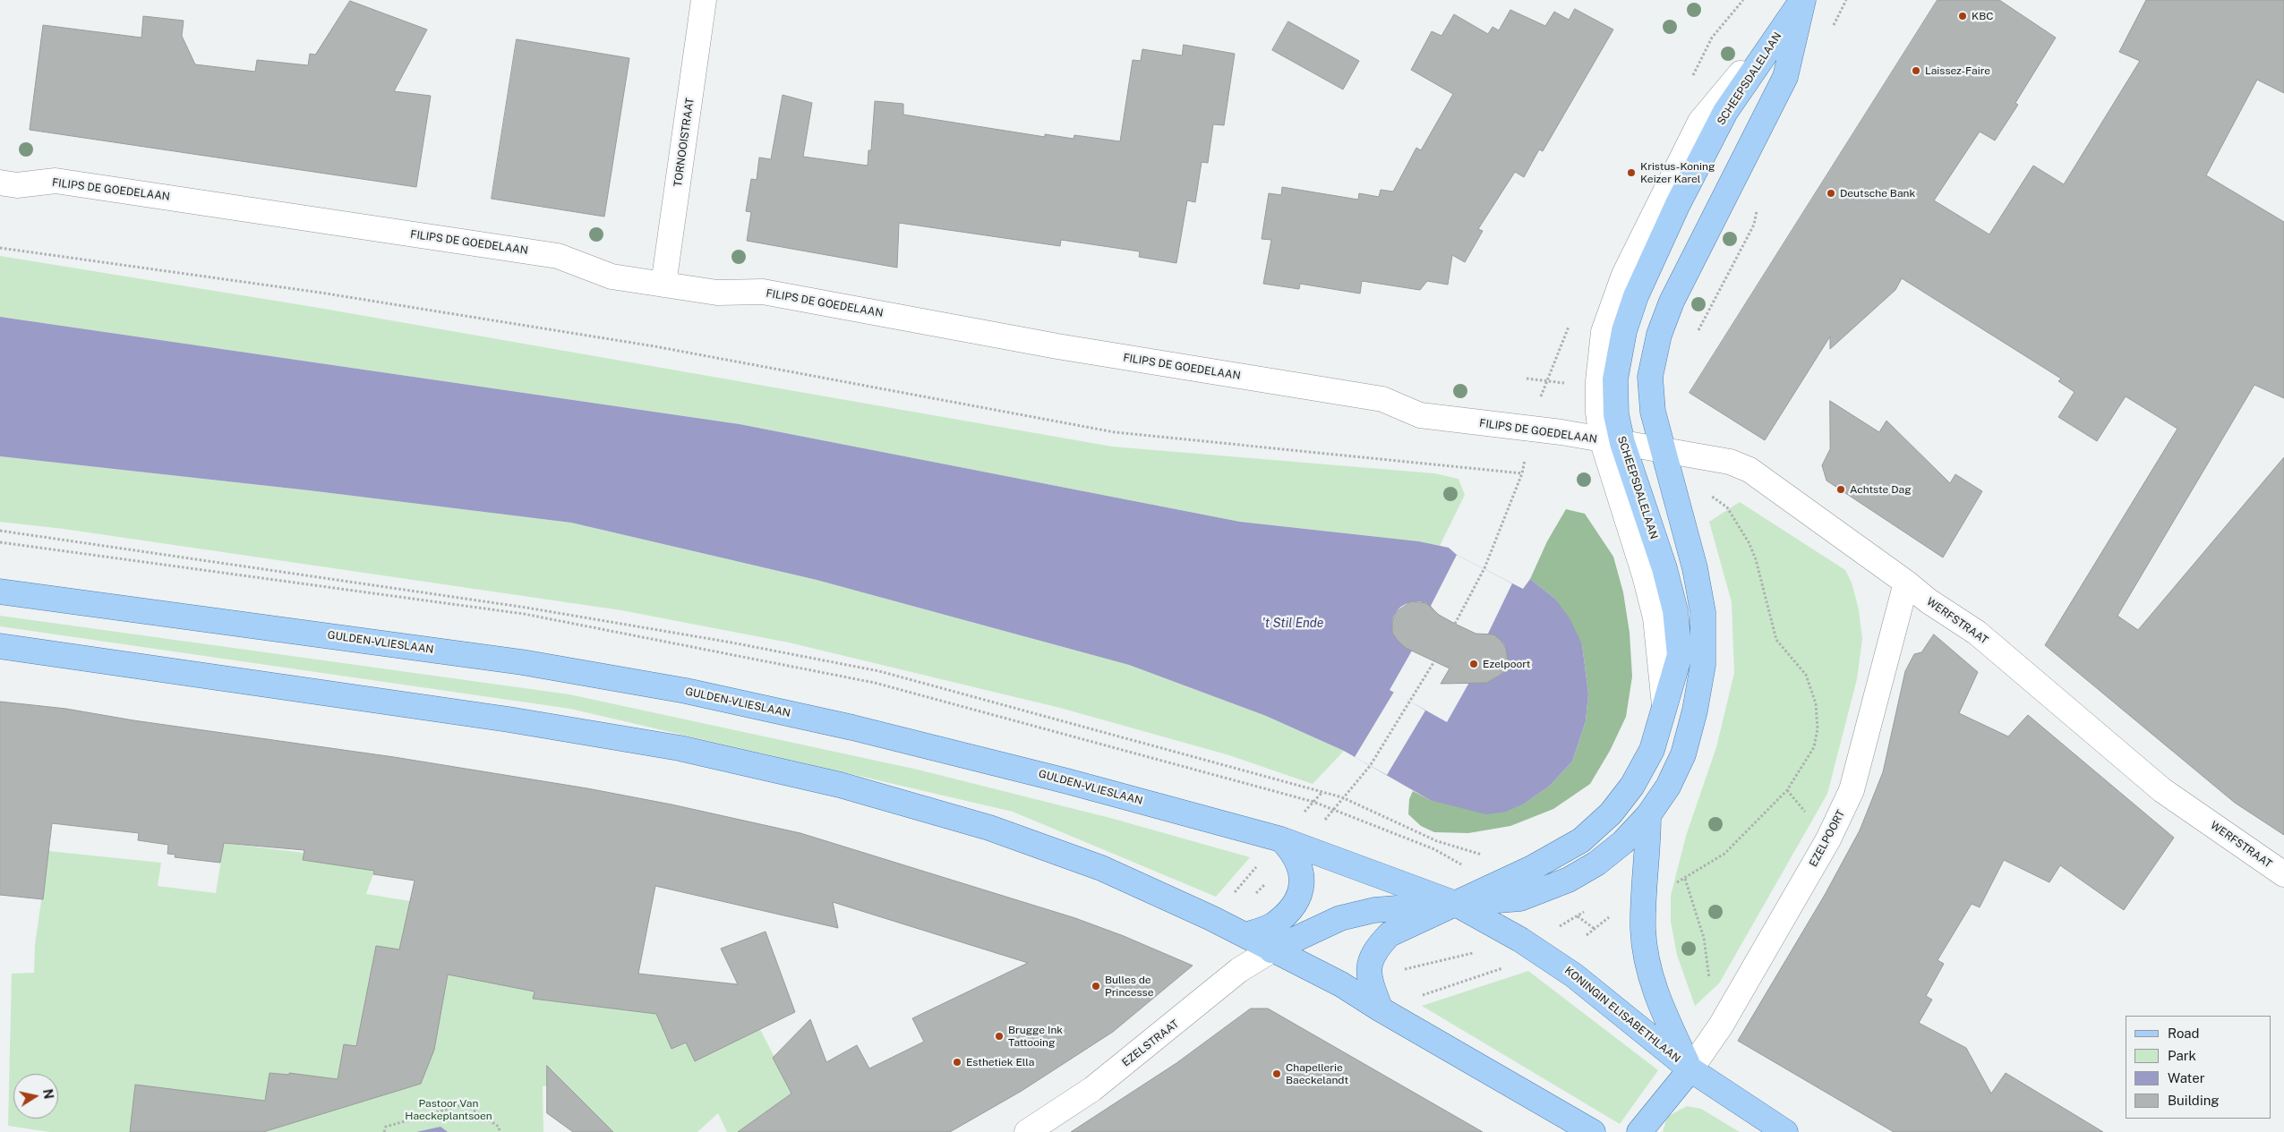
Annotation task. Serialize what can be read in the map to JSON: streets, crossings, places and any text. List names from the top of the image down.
{
  "streets": {
    "main road": ["SCHEEPSDALELAAN", "GULDEN-VLIESLAAN", "KONINGIN ELISABETHLAAN"],
    "street": [
      "TORNOOISTRAAT",
      "FILIPS DE GOEDELAAN",
      "WERFSTRAAT",
      "EZELPOORT",
      "EZELSTRAAT"
    ]
  },
  "crossings": [
    ["SCHEEPSDALELAAN", "FILIPS DE GOEDELAAN"],
    ["SCHEEPSDALELAAN", "WERFSTRAAT"],
    ["SCHEEPSDALELAAN", "GULDEN-VLIESLAAN"],
    ["SCHEEPSDALELAAN", "KONINGIN ELISABETHLAAN"],
    ["SCHEEPSDALELAAN", "EZELSTRAAT"],
    ["TORNOOISTRAAT", "FILIPS DE GOEDELAAN"],
    ["FILIPS DE GOEDELAAN", "WERFSTRAAT"],
    ["WERFSTRAAT", "EZELPOORT"],
    ["GULDEN-VLIESLAAN", "KONINGIN ELISABETHLAAN"],
    ["EZELPOORT", "KONINGIN ELISABETHLAAN"]
  ],
  "water": ["'t Stil Ende"],
  "parks": ["Pastoor Van Haeckeplantsoen"],
  "places": [
    "KBC",
    "Laissez-Faire",
    "Kristus-Koning Keizer Karel",
    "Deutsche Bank",
    "Achtste Dag",
    "Ezelpoort",
    "Bulles de Princesse",
    "Brugge Ink Tattooing",
    "Esthetiek Ella",
    "Chapellerie Baeckelandt"
  ],
  "legend": [
    "Road",
    "Park",
    "Water",
    "Building"
  ],
  "north": "right"
}
